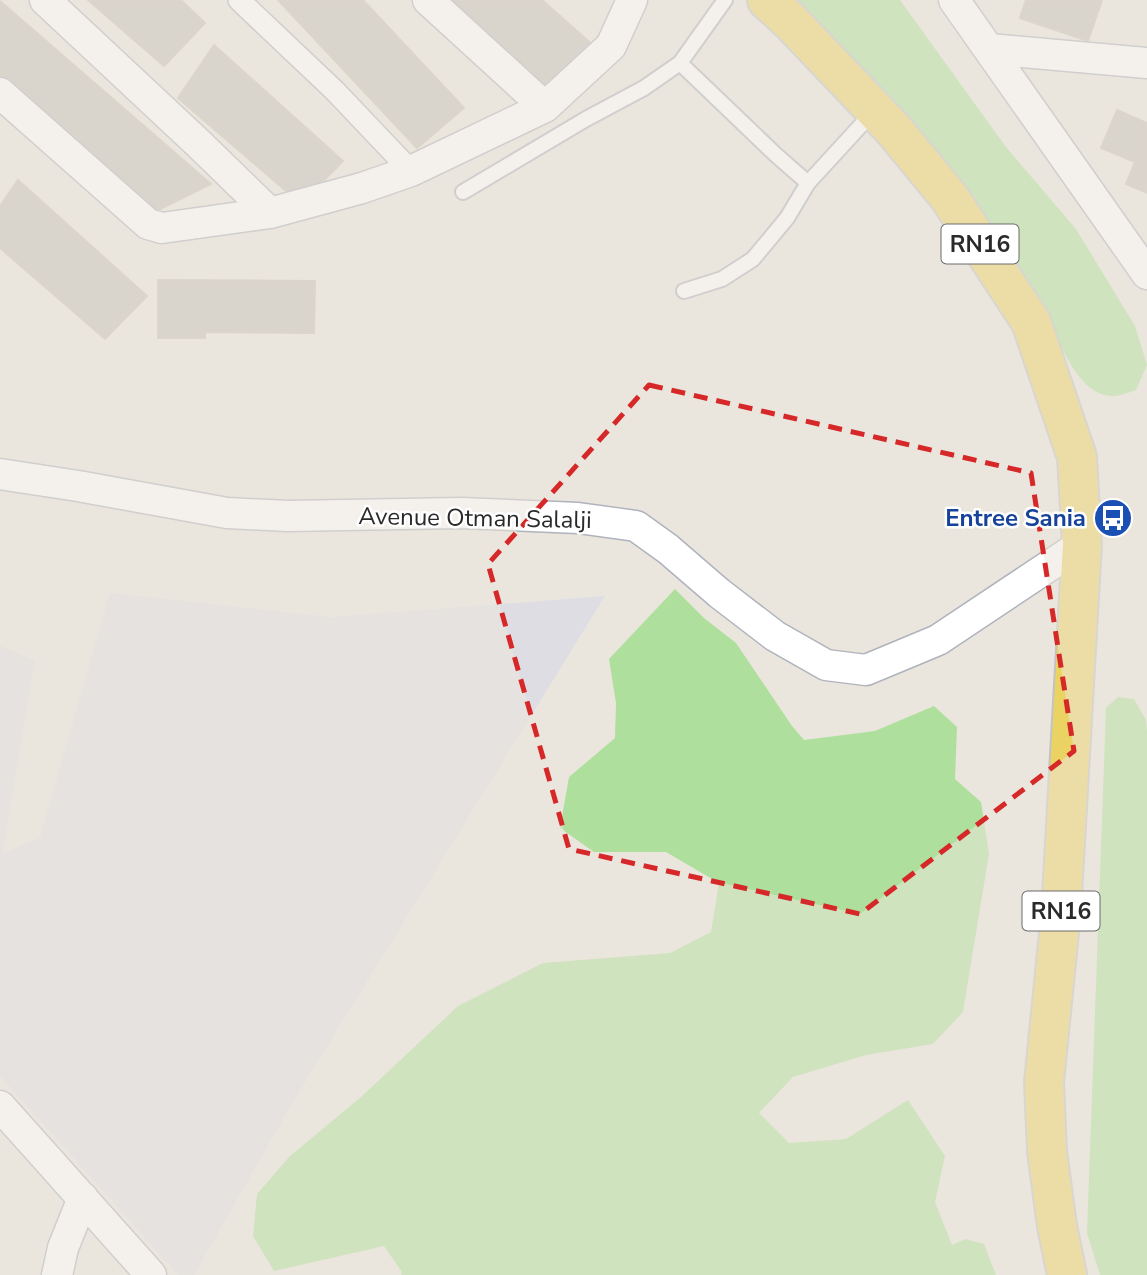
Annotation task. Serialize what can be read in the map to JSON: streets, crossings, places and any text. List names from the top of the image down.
{
  "streets": {
    "main road": ["RN16"],
    "street": ["Avenue Otman Salalji"]
  },
  "crossings": [
    ["RN16", "Avenue Otman Salalji"]
  ],
  "places": {
    "bus stop": ["Entree Sania"]
  }
}
